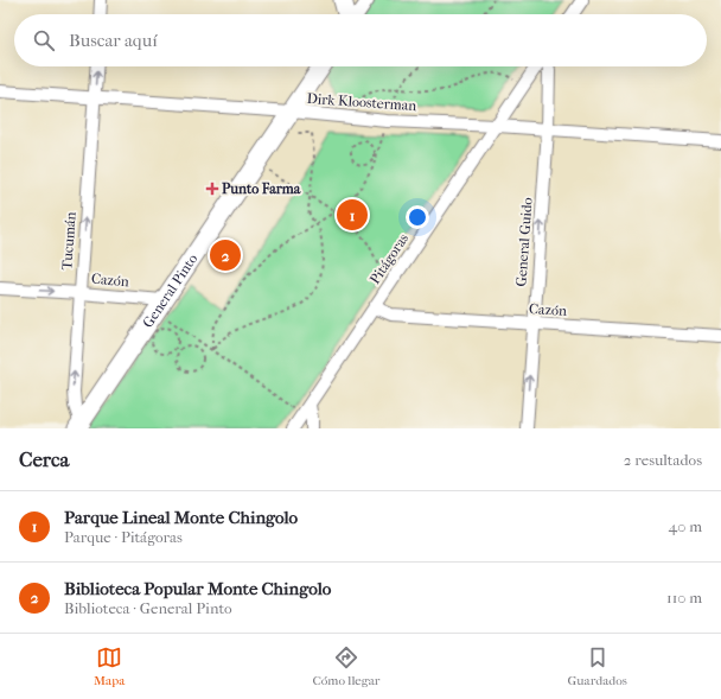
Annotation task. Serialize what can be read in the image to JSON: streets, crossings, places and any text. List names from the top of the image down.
{
  "streets": {
    "main road": ["General Pinto"],
    "street": [
      "Dirk Kloosterman",
      "Tucumán",
      "General Guido",
      "Pitágoras",
      "Cazón"
    ]
  },
  "crossings": [
    ["Dirk Kloosterman", "Tucumán"],
    ["Dirk Kloosterman", "General Guido"],
    ["Dirk Kloosterman", "Pitágoras"],
    ["Dirk Kloosterman", "General Pinto"],
    ["Tucumán", "Cazón"],
    ["Tucumán", "General Pinto"],
    ["General Guido", "Cazón"],
    ["Pitágoras", "Cazón"],
    ["Cazón", "General Pinto"]
  ],
  "one_way": ["Tucumán", "General Guido"],
  "places": {
    "health": ["Punto Farma"]
  },
  "page": {
    "search": "Buscar aquí",
    "pins": ["1", "2"],
    "heading": ["Cerca", "2 resultados"],
    "list": [
      {
        "mark": "1",
        "name": "Parque Lineal Monte Chingolo",
        "note": "Parque · Pitágoras",
        "value": "40 m"
      },
      {
        "mark": "2",
        "name": "Biblioteca Popular Monte Chingolo",
        "note": "Biblioteca · General Pinto",
        "value": "110 m"
      }
    ],
    "nav": ["Mapa", "Cómo llegar", "Guardados"]
  }
}
